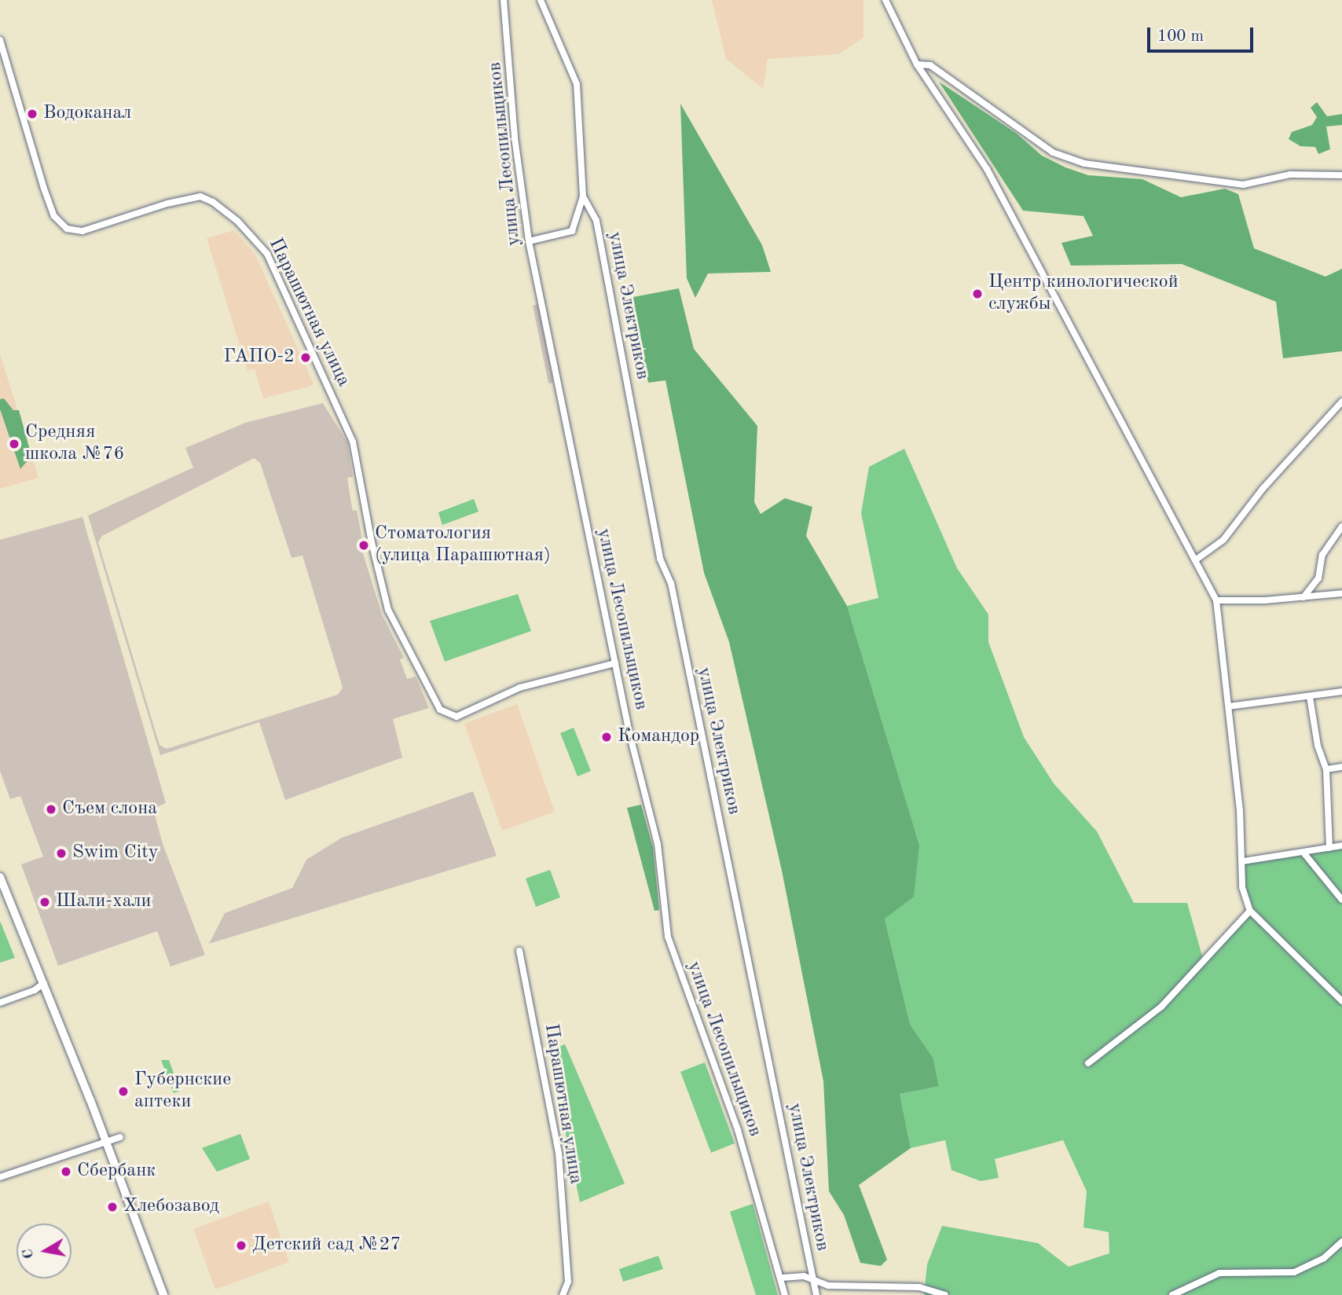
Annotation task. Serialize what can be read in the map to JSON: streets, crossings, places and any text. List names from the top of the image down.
{
  "streets": {
    "street": ["улица Лесопильщиков", "улица Электриков", "Парашютная улица"]
  },
  "crossings": [
    ["улица Лесопильщиков", "Парашютная улица"]
  ],
  "places": [
    "Водоканал",
    "Центр кинологической службы",
    "ГАПО-2",
    "Средняя школа №76",
    "Стоматология (улица Парашютная)",
    "Командор",
    "Съем слона",
    "Swim City",
    "Шали-хали",
    "Губернские аптеки",
    "Сбербанк",
    "Хлебозавод",
    "Детский сад №27"
  ],
  "scale_bar": "100 m",
  "north": "left"
}
